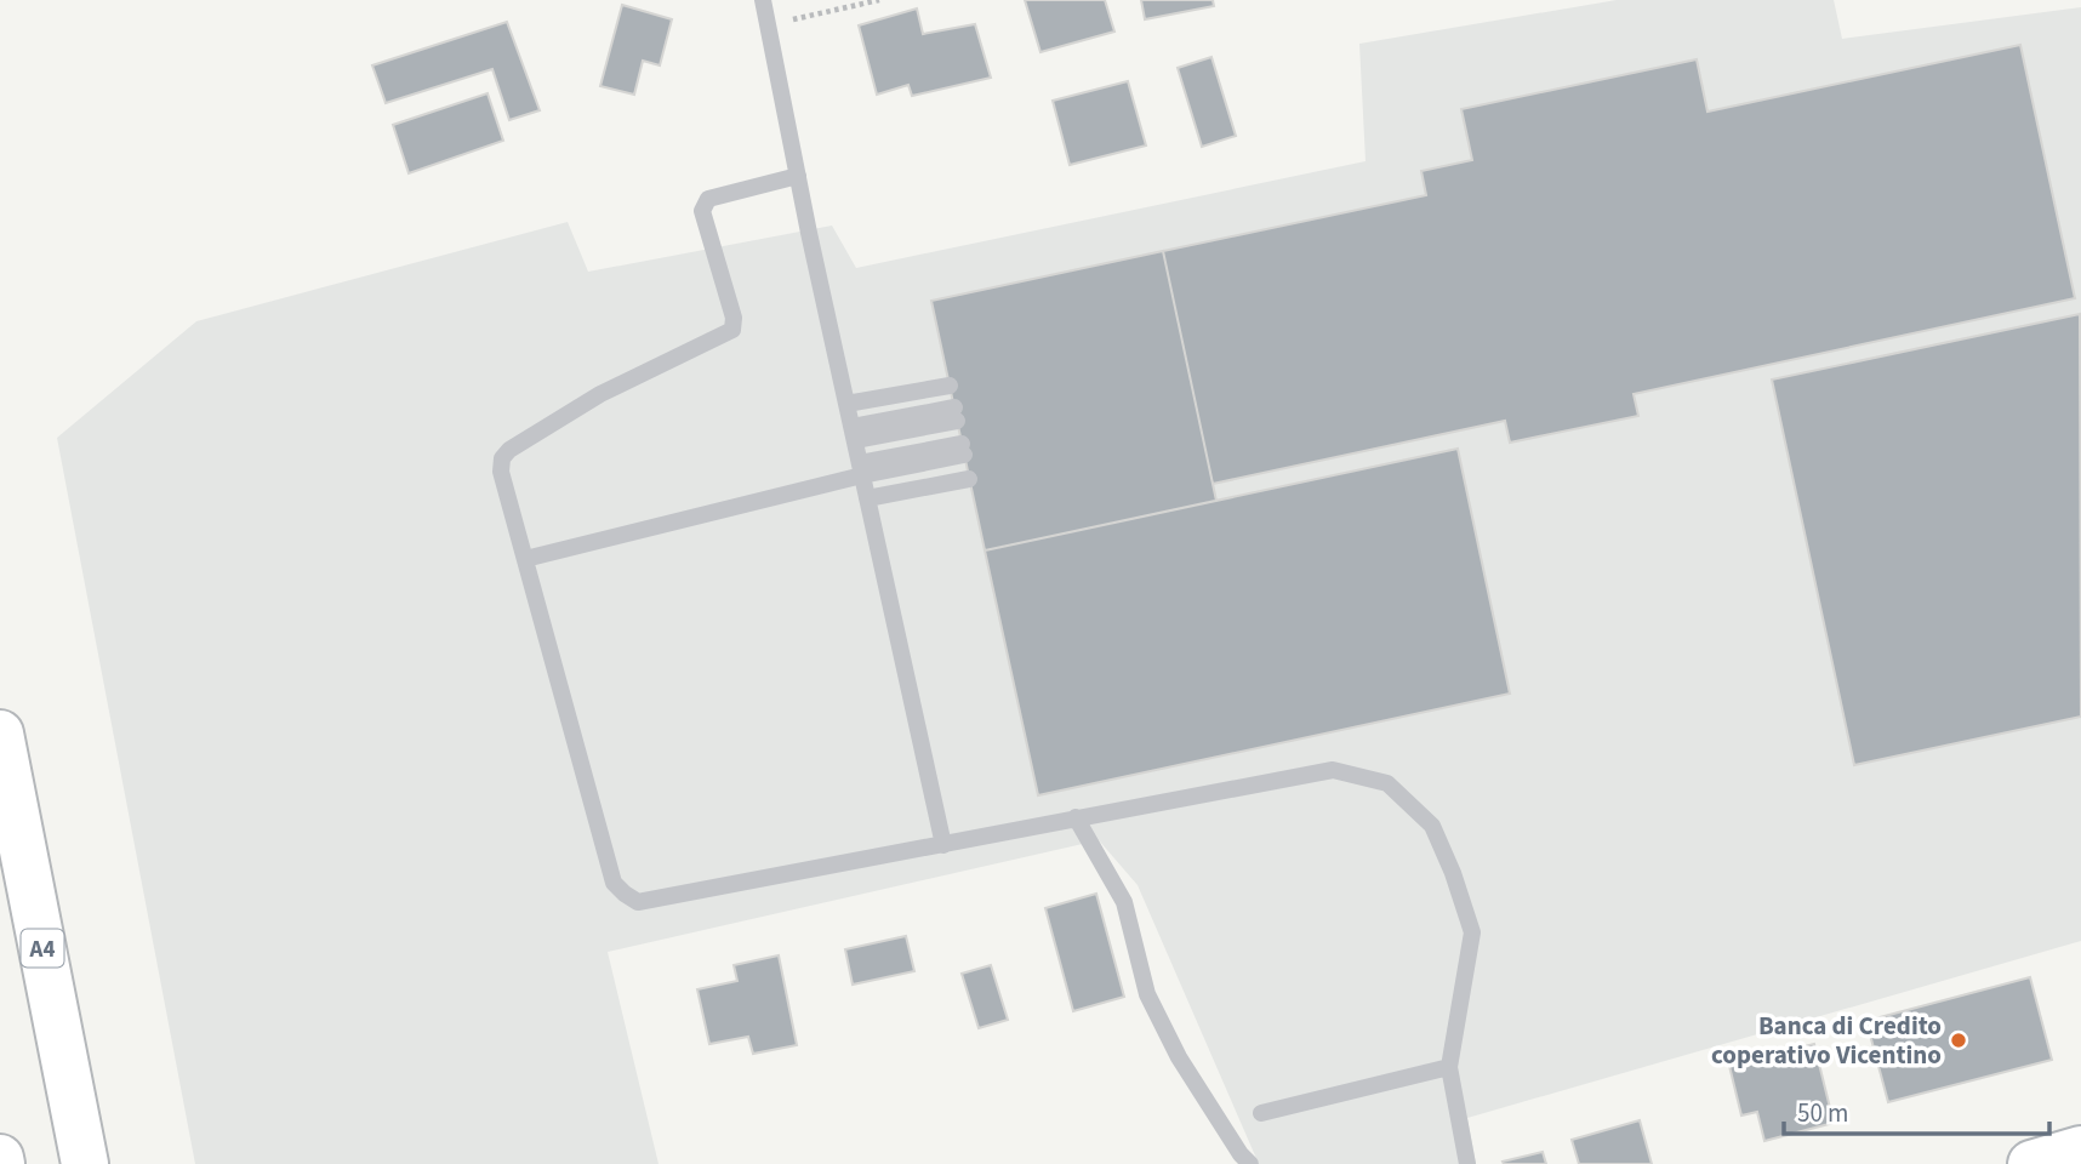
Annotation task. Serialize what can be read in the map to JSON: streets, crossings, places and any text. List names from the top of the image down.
{
  "streets": {
    "main road": ["A4"]
  },
  "places": ["Banca di Credito coperativo Vicentino"],
  "scale_bar": "50 m"
}
